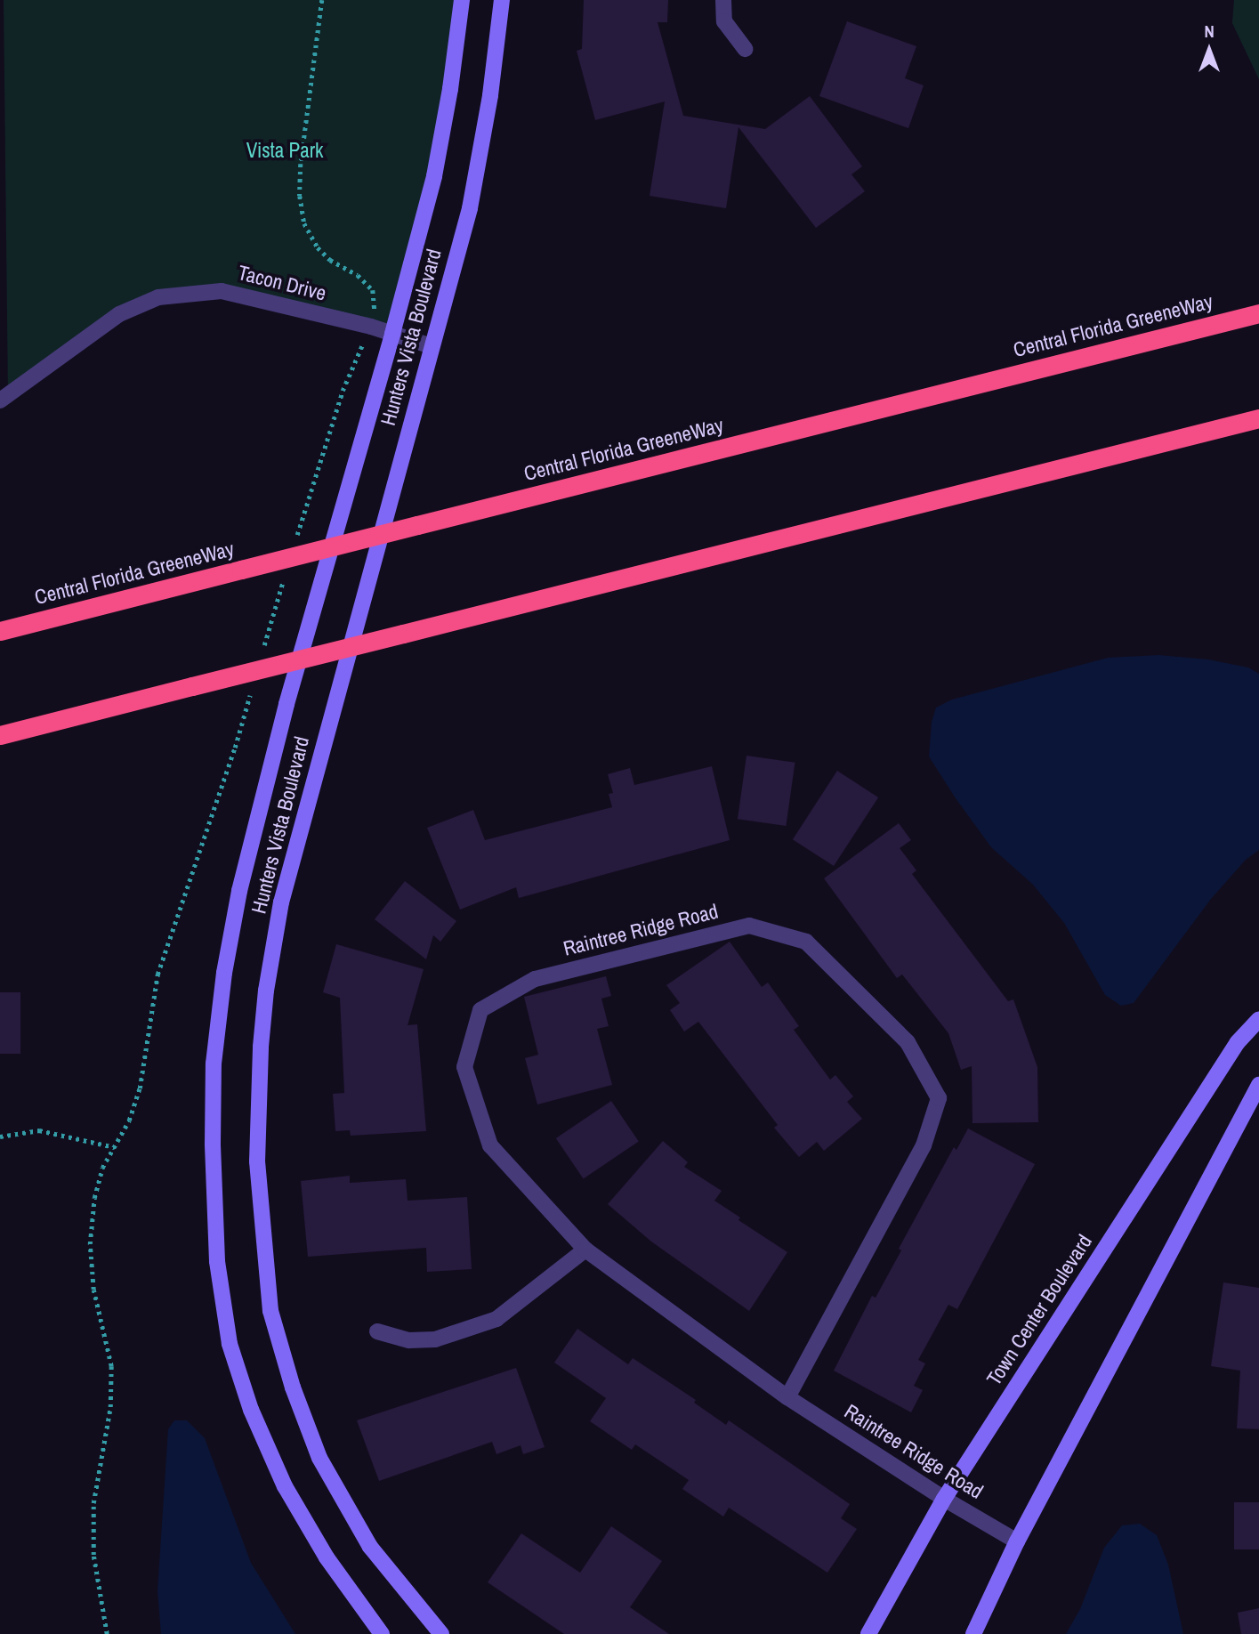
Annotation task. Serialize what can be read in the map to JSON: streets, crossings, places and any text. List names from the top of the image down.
{
  "streets": {
    "highway": ["Central Florida GreeneWay"],
    "street": [
      "Tacon Drive",
      "Hunters Vista Boulevard",
      "Raintree Ridge Road",
      "Town Center Boulevard"
    ]
  },
  "crossings": [
    ["Tacon Drive", "Hunters Vista Boulevard"],
    ["Raintree Ridge Road", "Town Center Boulevard"]
  ],
  "parks": ["Vista Park"],
  "north": "top"
}
